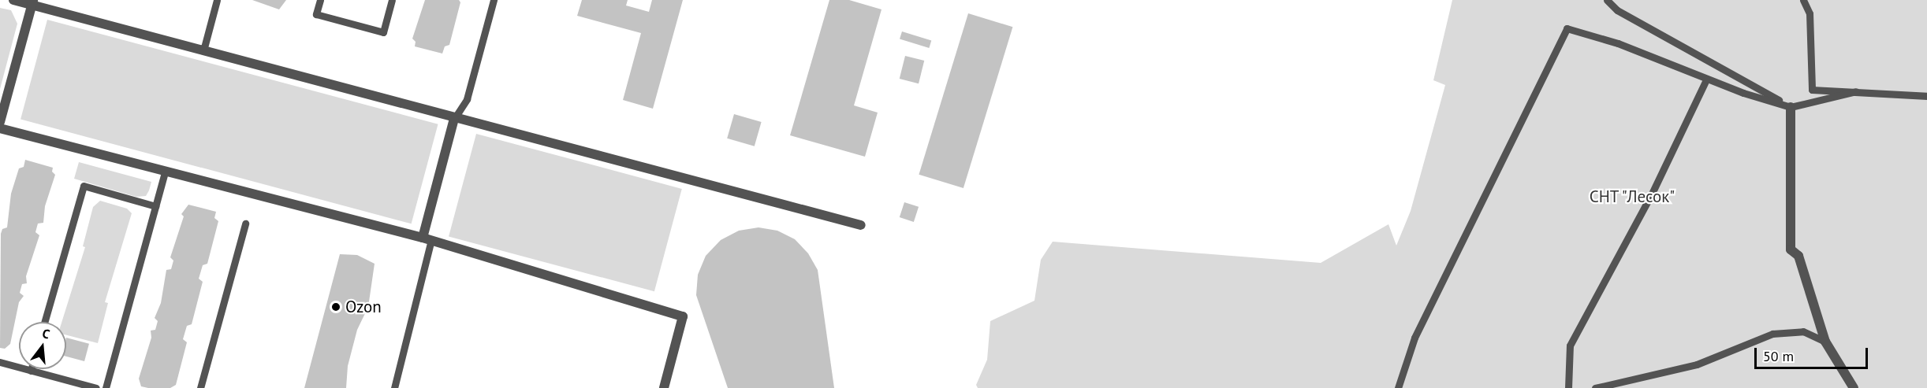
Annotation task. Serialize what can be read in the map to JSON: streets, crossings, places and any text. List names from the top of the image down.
{
  "parks": ["СНТ \"Лесок\""],
  "places": ["Ozon"],
  "scale_bar": "50 m",
  "north": "top"
}
